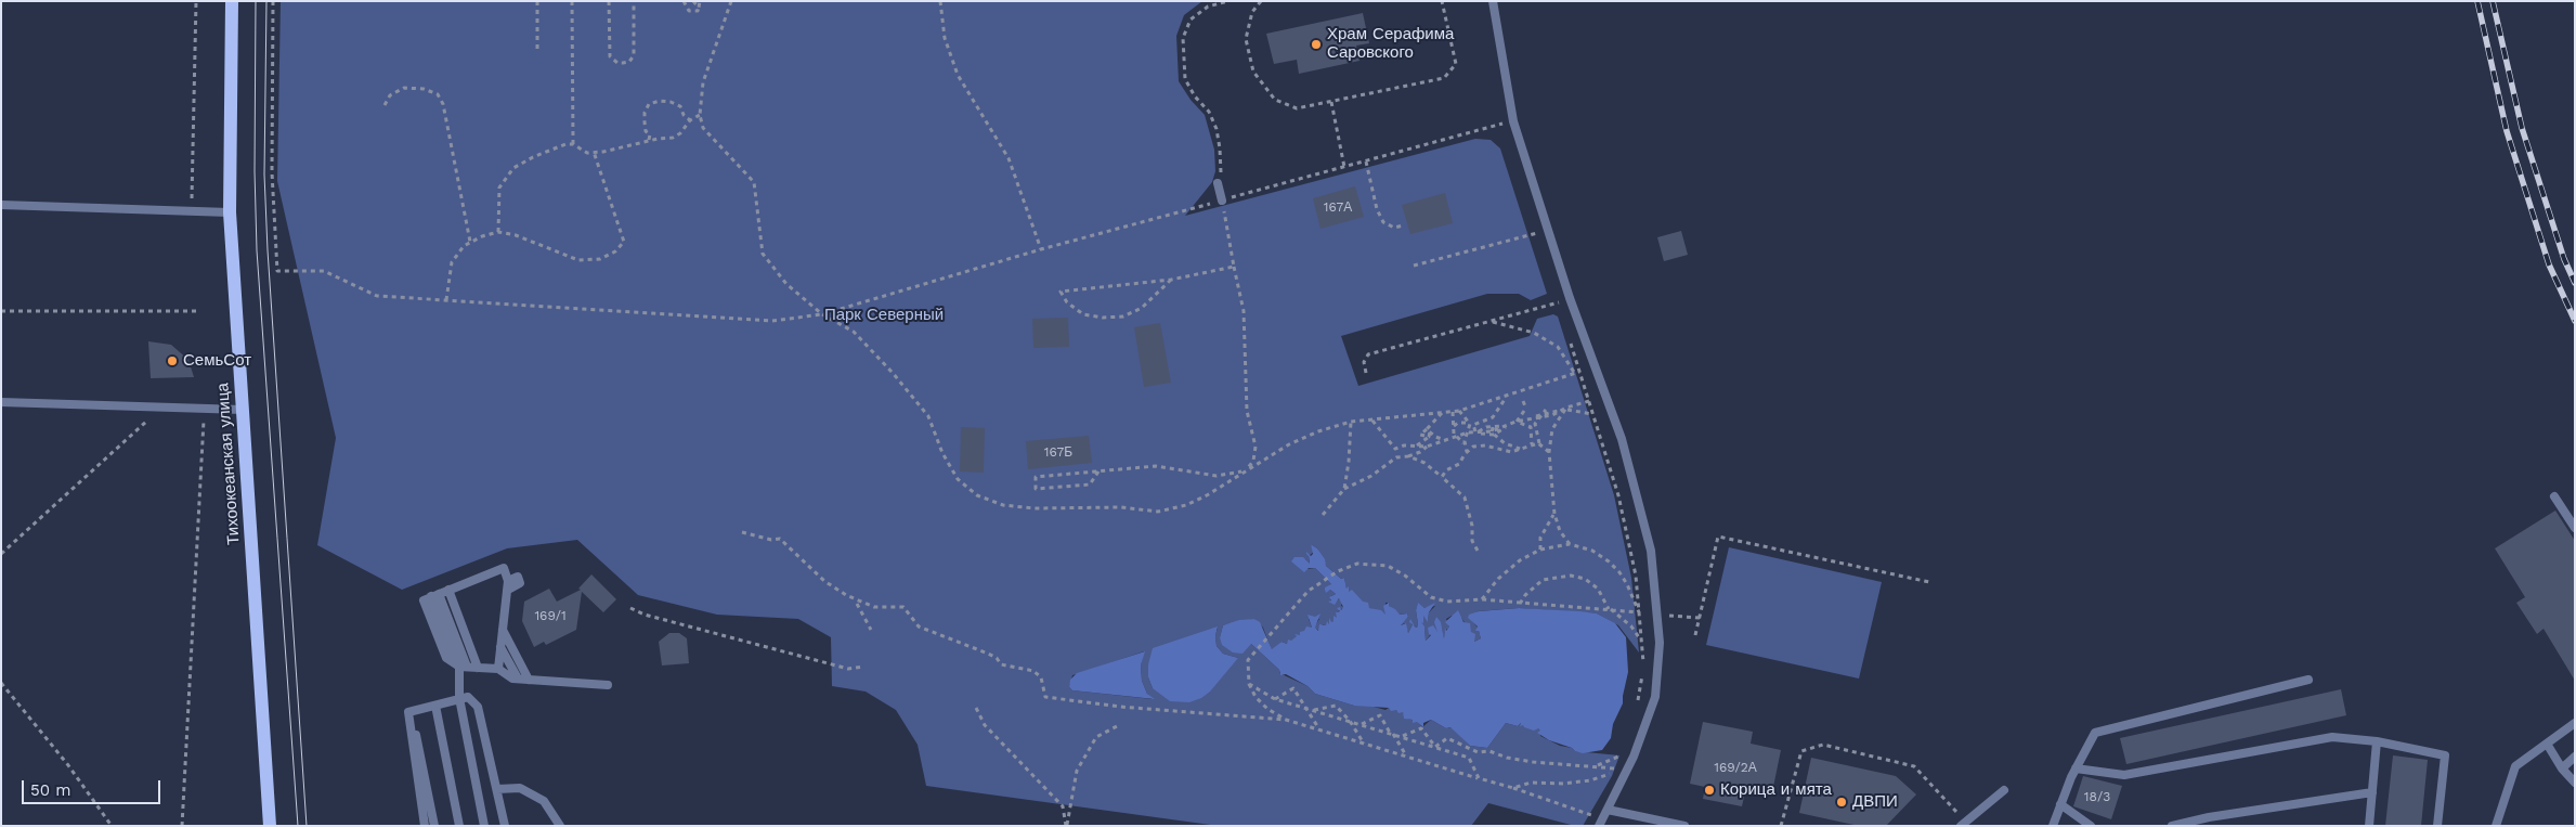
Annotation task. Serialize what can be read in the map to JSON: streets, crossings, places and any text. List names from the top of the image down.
{
  "streets": {
    "main road": ["Тихоокеанская улица"]
  },
  "parks": ["Парк Северный"],
  "places": [
    "Храм Серафима Саровского",
    "СемьСот",
    "Корица и мята",
    "ДВПИ"
  ],
  "house_numbers": [
    "167А",
    "167Б",
    "169/1",
    "169/2А",
    "18/3"
  ],
  "scale_bar": "50 m"
}
